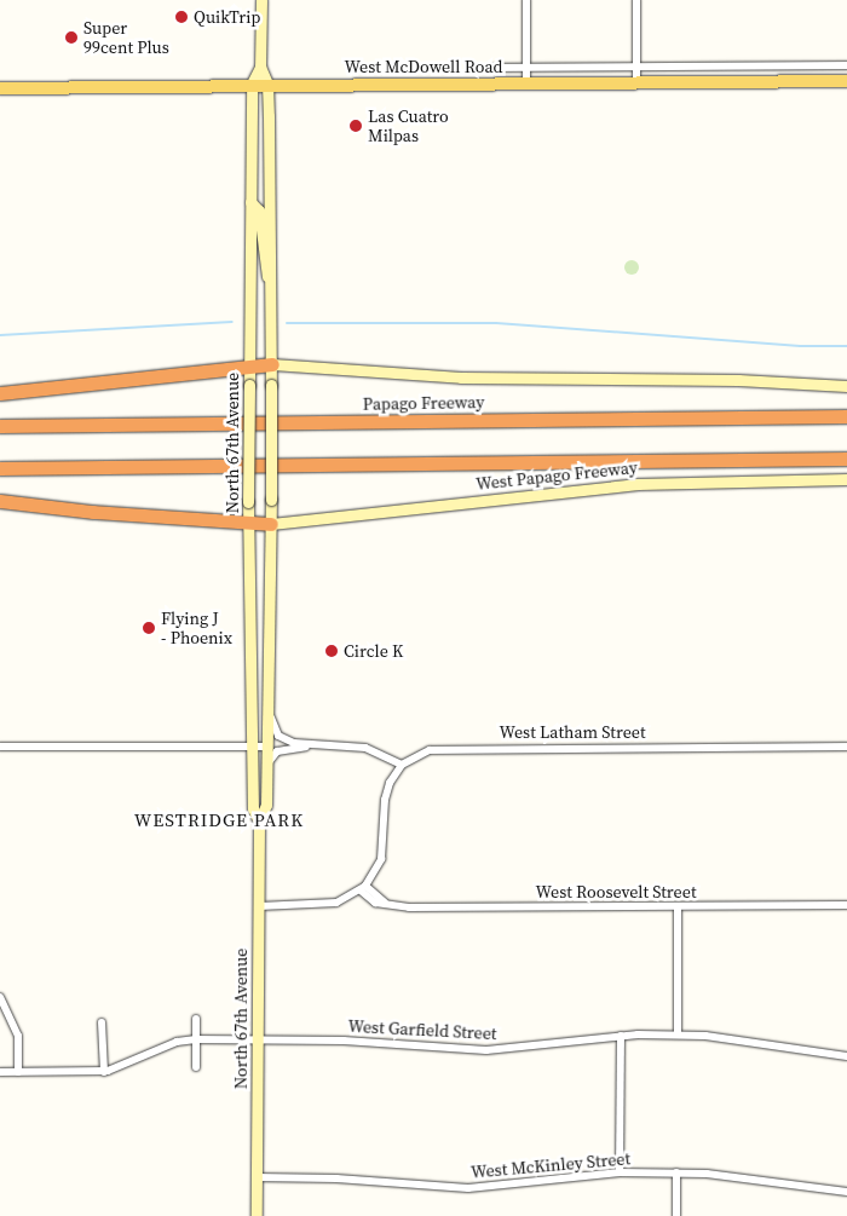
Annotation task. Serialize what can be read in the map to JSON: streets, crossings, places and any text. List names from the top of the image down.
{
  "streets": {
    "highway": ["Papago Freeway"],
    "main road": ["West McDowell Road", "North 67th Avenue", "West Papago Freeway"],
    "street": [
      "West Latham Street",
      "West Roosevelt Street",
      "West Garfield Street",
      "West McKinley Street"
    ]
  },
  "crossings": [
    ["West McDowell Road", "North 67th Avenue"],
    ["North 67th Avenue", "West Papago Freeway"],
    ["North 67th Avenue", "West Garfield Street"],
    ["North 67th Avenue", "West McKinley Street"]
  ],
  "districts": ["WESTRIDGE PARK"],
  "places": [
    "QuikTrip",
    "Super 99cent Plus",
    "Las Cuatro Milpas",
    "Flying J - Phoenix",
    "Circle K"
  ]
}
